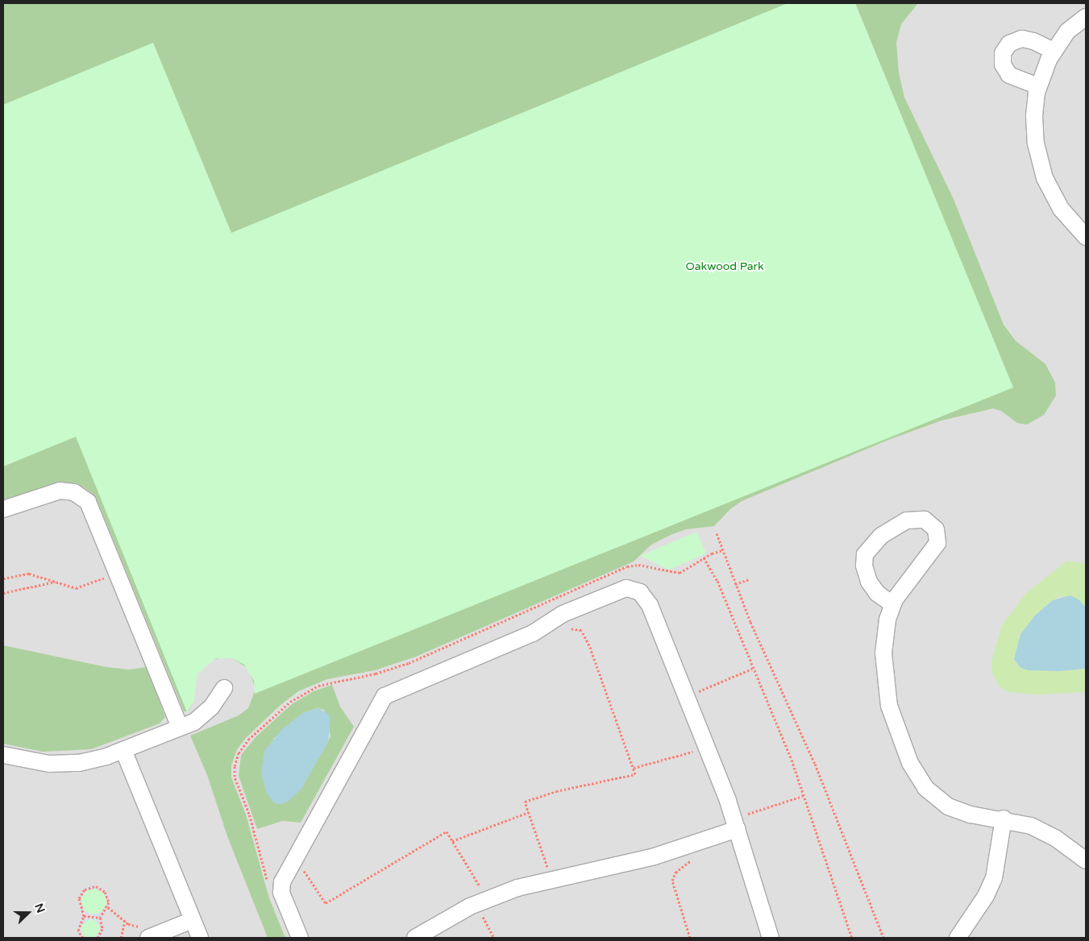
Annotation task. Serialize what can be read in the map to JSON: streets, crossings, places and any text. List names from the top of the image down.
{
  "parks": ["Oakwood Park"],
  "north": "right"
}
